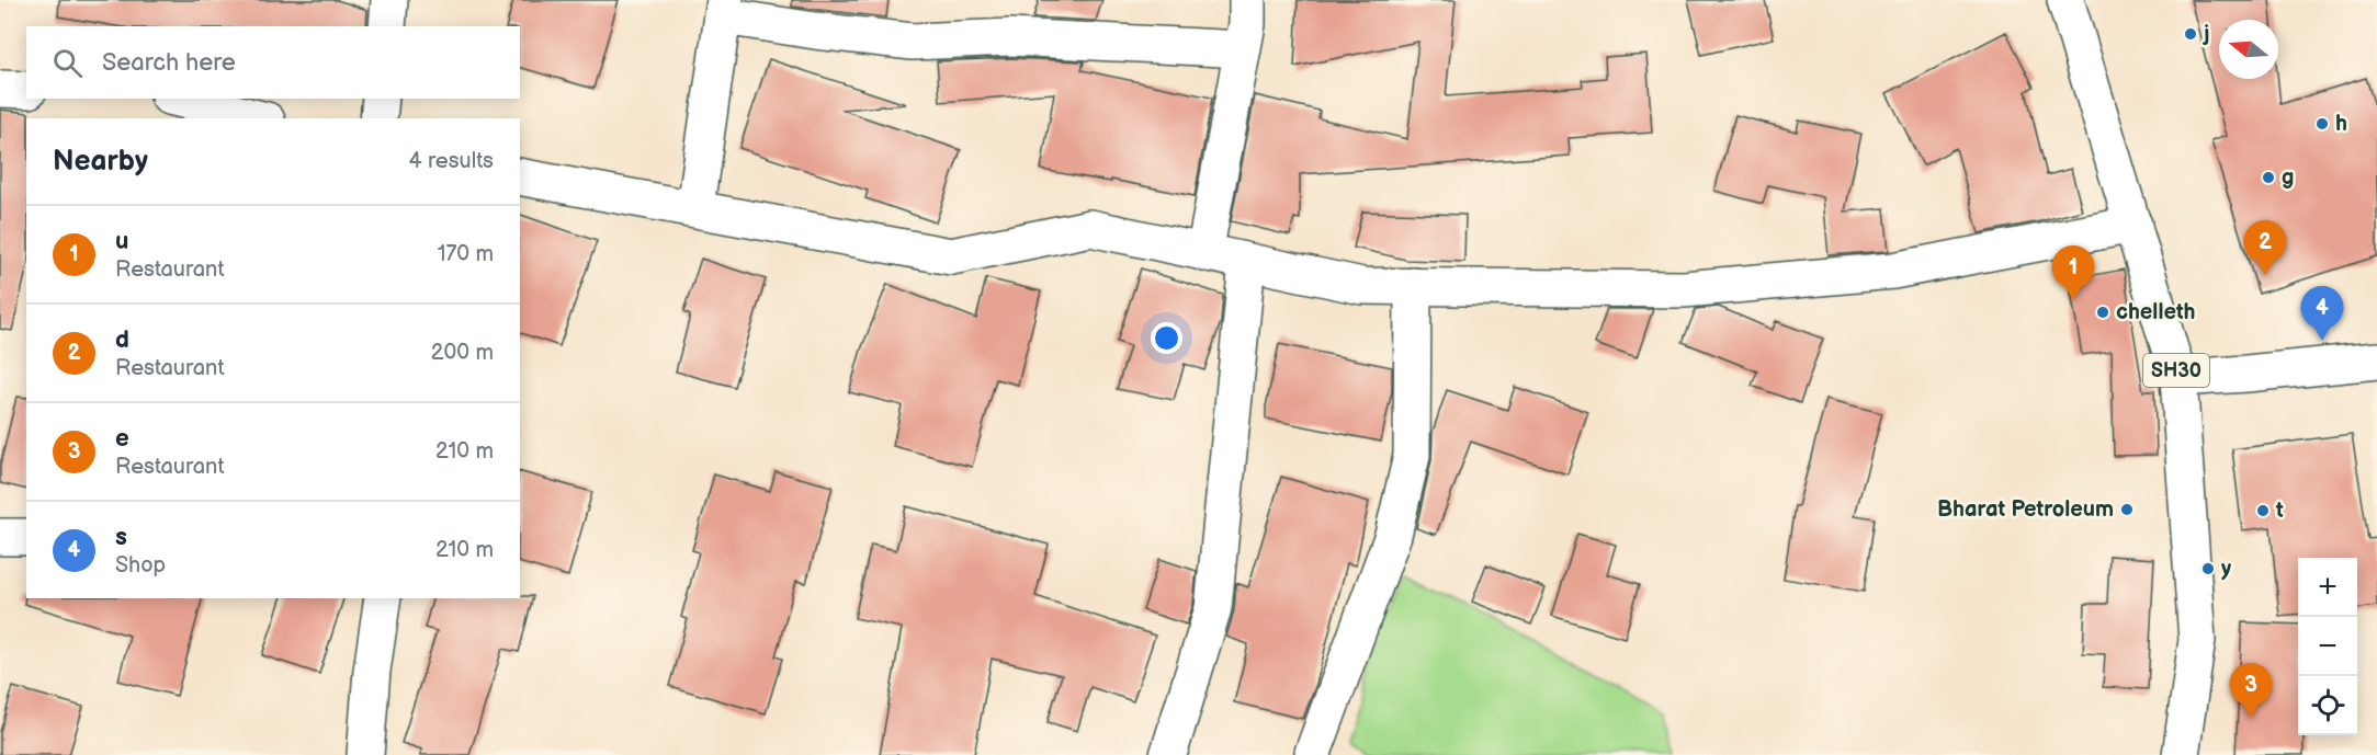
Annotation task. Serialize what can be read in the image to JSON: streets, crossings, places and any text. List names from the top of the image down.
{
  "streets": {
    "street": ["SH30"]
  },
  "places": [
    "j",
    "h",
    "g",
    "chelleth",
    "Bharat Petroleum",
    "t",
    "y"
  ],
  "north": "left",
  "page": {
    "search": "Search here",
    "heading": ["Nearby", "4 results"],
    "list": [
      {
        "mark": "1",
        "name": "u",
        "note": "Restaurant",
        "value": "170 m"
      },
      {
        "mark": "2",
        "name": "d",
        "note": "Restaurant",
        "value": "200 m"
      },
      {
        "mark": "3",
        "name": "e",
        "note": "Restaurant",
        "value": "210 m"
      },
      {
        "mark": "4",
        "name": "s",
        "note": "Shop",
        "value": "210 m"
      }
    ],
    "pins": [
      "2",
      "1",
      "4",
      "3"
    ],
    "map_buttons": ["+", "−"]
  }
}
